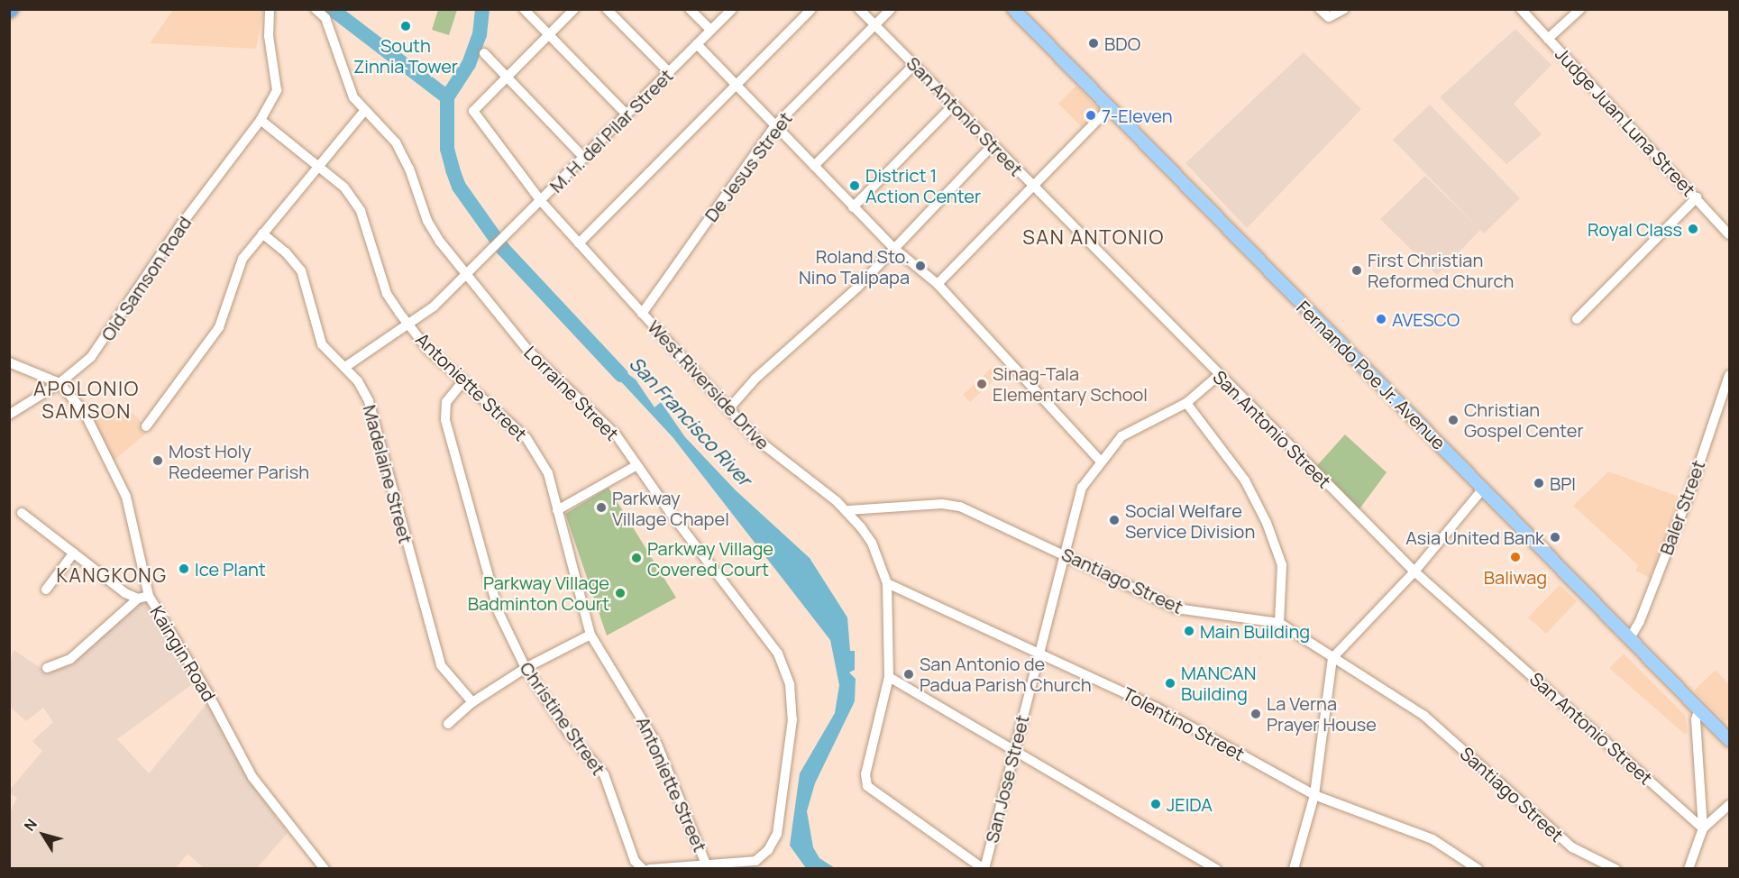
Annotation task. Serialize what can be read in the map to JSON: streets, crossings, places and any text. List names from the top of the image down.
{
  "streets": {
    "main road": ["Fernando Poe Jr. Avenue"],
    "street": [
      "San Antonio Street",
      "Judge Juan Luna Street",
      "M. H. del Pilar Street",
      "De Jesus Street",
      "Old Samson Road",
      "West Riverside Drive",
      "Antoniette Street",
      "Lorraine Street",
      "Madelaine Street",
      "Baler Street",
      "Santiago Street",
      "Kaingin Road",
      "Christine Street",
      "Tolentino Street",
      "San Jose Street"
    ]
  },
  "crossings": [
    ["San Antonio Street", "De Jesus Street"],
    ["San Antonio Street", "San Jose Street"],
    ["M. H. del Pilar Street", "West Riverside Drive"],
    ["M. H. del Pilar Street", "Antoniette Street"],
    ["M. H. del Pilar Street", "Lorraine Street"],
    ["M. H. del Pilar Street", "Madelaine Street"],
    ["De Jesus Street", "West Riverside Drive"],
    ["Old Samson Road", "Antoniette Street"],
    ["Old Samson Road", "Kaingin Road"],
    ["Fernando Poe Jr. Avenue", "Baler Street"],
    ["West Riverside Drive", "Santiago Street"],
    ["West Riverside Drive", "Tolentino Street"],
    ["West Riverside Drive", "San Jose Street"],
    ["Antoniette Street", "Lorraine Street"],
    ["Antoniette Street", "Christine Street"],
    ["Santiago Street", "San Jose Street"],
    ["Tolentino Street", "San Jose Street"]
  ],
  "districts": ["SAN ANTONIO", "APOLONIO SAMSON", "KANGKONG"],
  "water": ["San Francisco River"],
  "places": [
    "South Zinnia Tower",
    "BDO",
    "7-Eleven",
    "District 1 Action Center",
    "Royal Class",
    "Roland Sto. Nino Talipapa",
    "First Christian Reformed Church",
    "AVESCO",
    "Sinag-Tala Elementary School",
    "Christian Gospel Center",
    "Most Holy Redeemer Parish",
    "BPI",
    "Parkway Village Chapel",
    "Social Welfare Service Division",
    "Asia United Bank",
    "Baliwag",
    "Parkway Village Covered Court",
    "Ice Plant",
    "Parkway Village Badminton Court",
    "Main Building",
    "San Antonio de Padua Parish Church",
    "MANCAN Building",
    "La Verna Prayer House",
    "JEIDA"
  ],
  "north": "top left"
}
